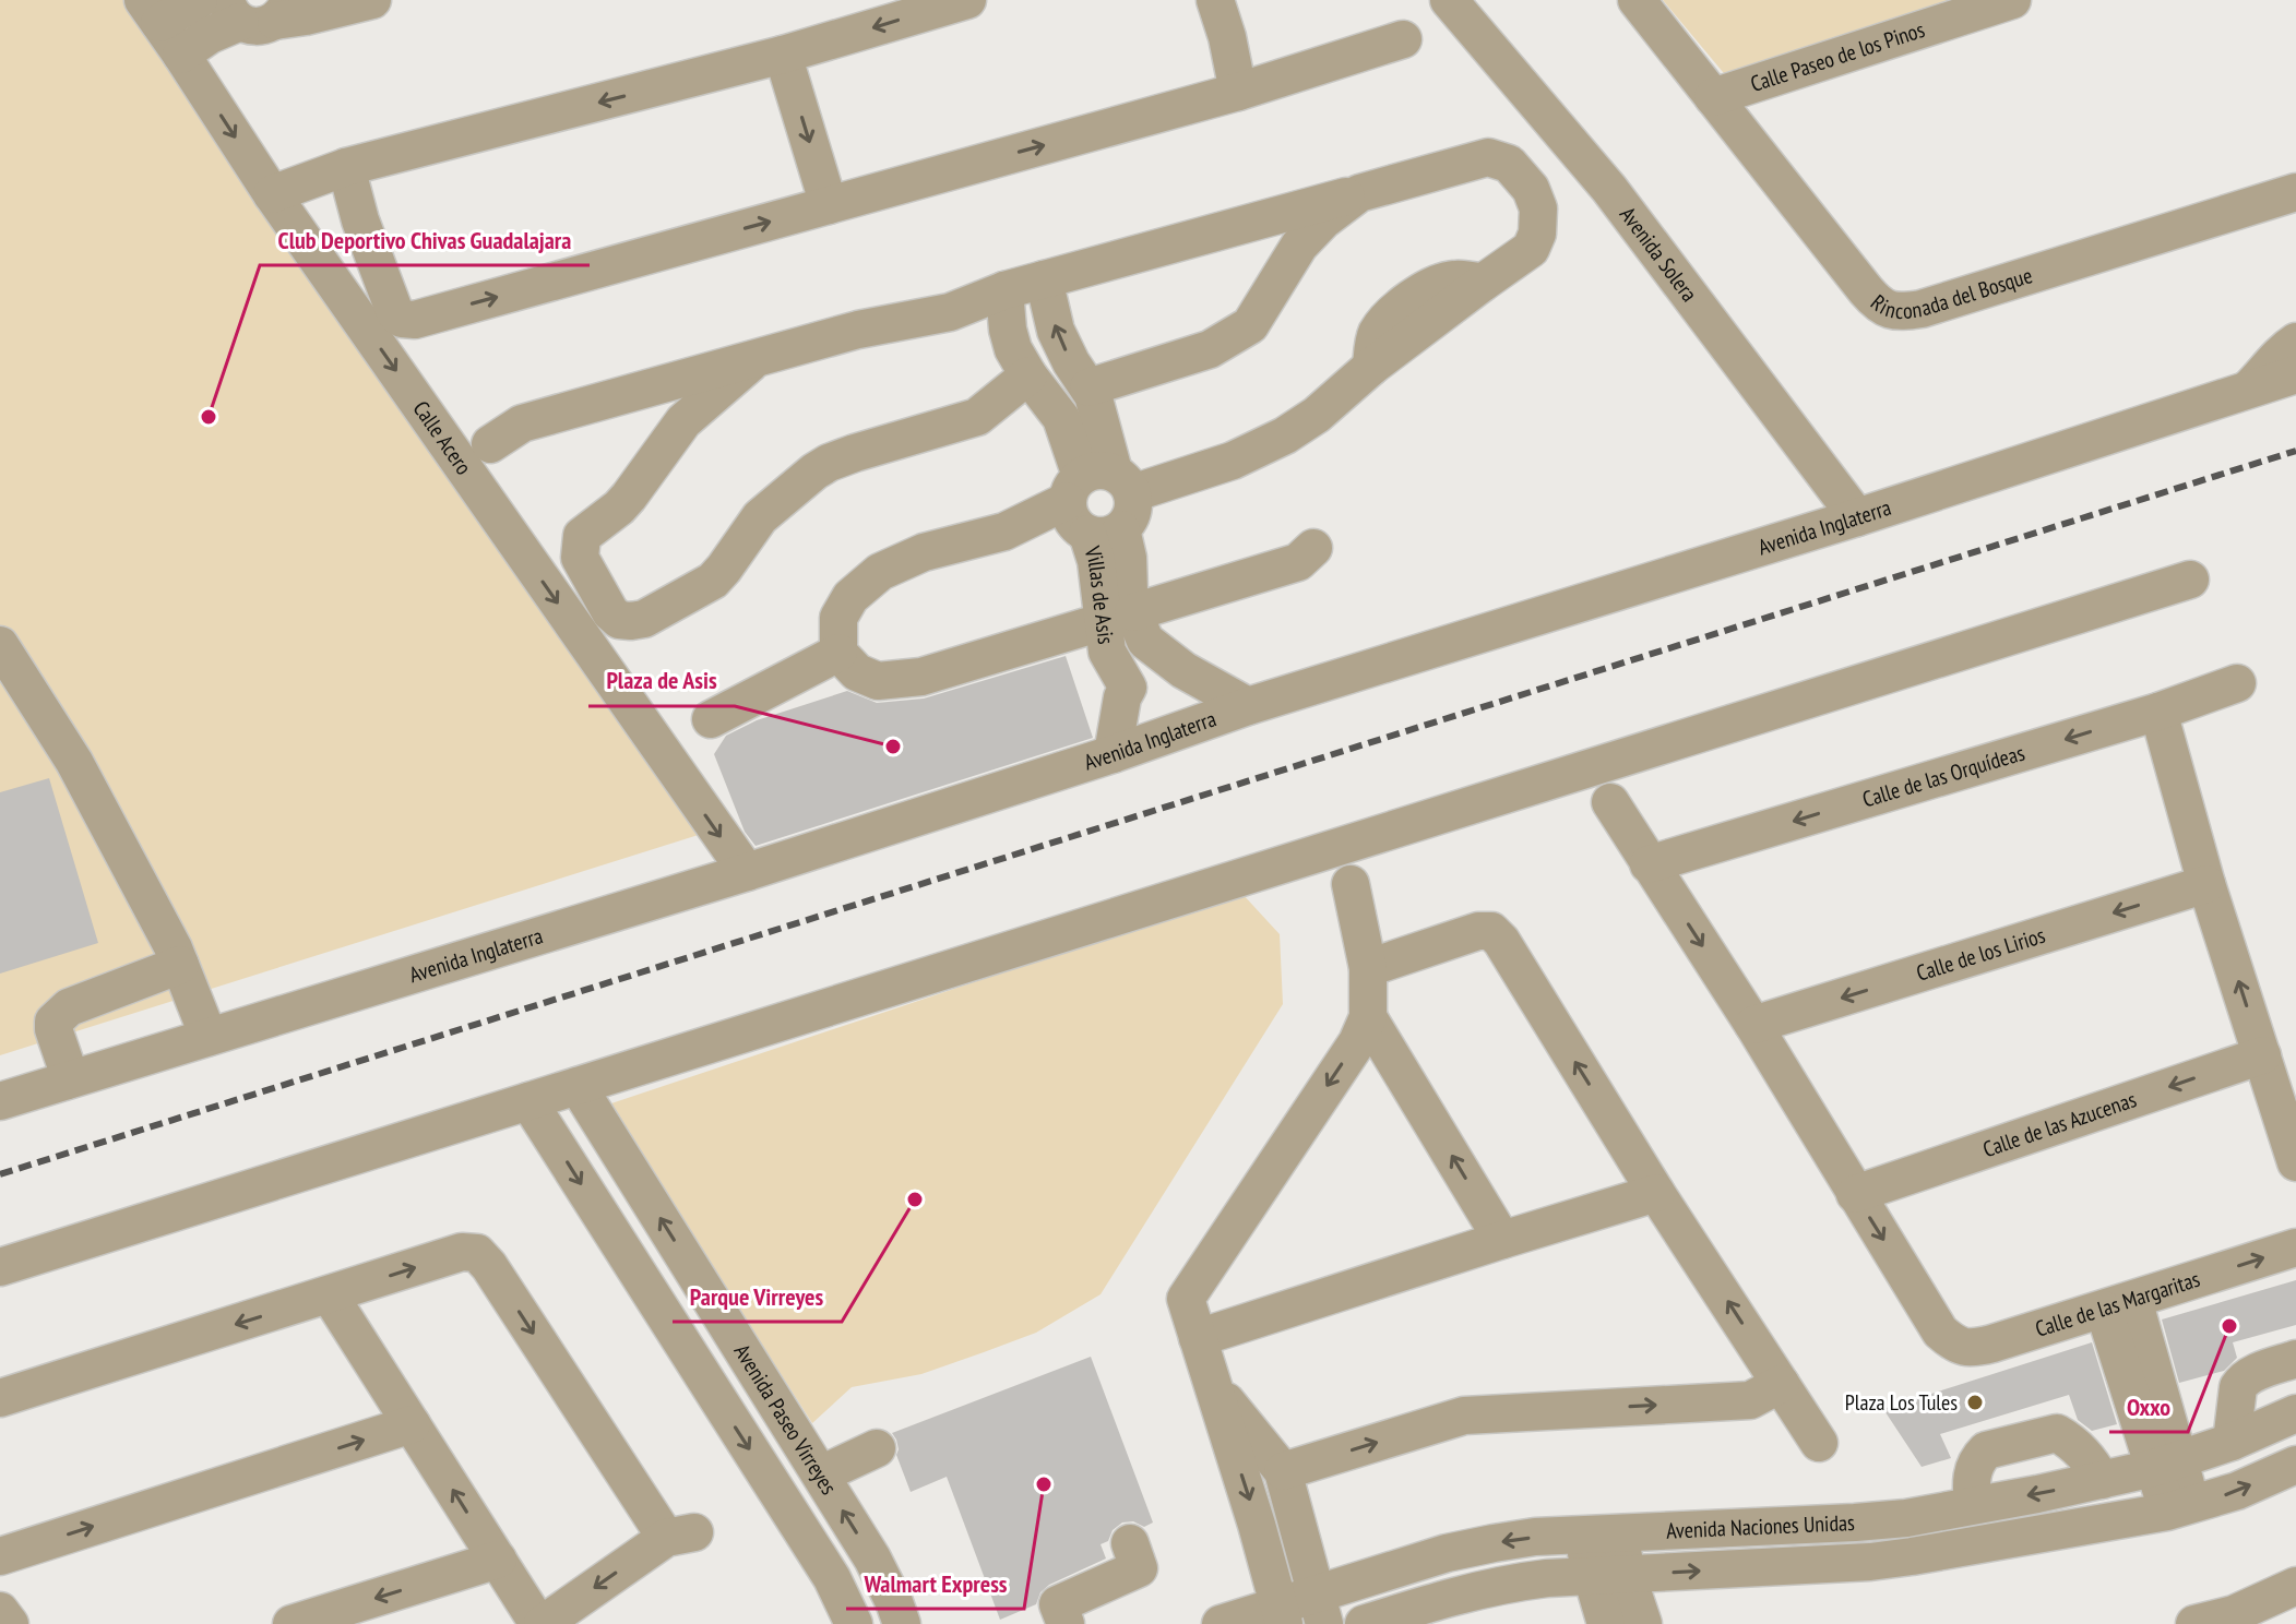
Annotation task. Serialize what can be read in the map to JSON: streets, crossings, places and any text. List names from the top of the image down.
{
  "streets": {
    "street": [
      "Calle Paseo de los Pinos",
      "Avenida Solera",
      "Rinconada del Bosque",
      "Calle Acero",
      "Avenida Inglaterra",
      "Villas de Asis",
      "Calle de las Orquídeas",
      "Calle de los Lirios",
      "Calle de las Azucenas",
      "Calle de las Margaritas",
      "Avenida Paseo Virreyes",
      "Avenida Naciones Unidas"
    ]
  },
  "crossings": [
    ["Calle Paseo de los Pinos", "Rinconada del Bosque"],
    ["Avenida Solera", "Avenida Inglaterra"],
    ["Calle Acero", "Avenida Inglaterra"],
    ["Avenida Inglaterra", "Villas de Asis"],
    ["Calle de las Azucenas", "Calle de las Margaritas"]
  ],
  "one_way": ["Calle Acero", "Calle de las Azucenas"],
  "places": [
    "Club Deportivo Chivas Guadalajara",
    "Plaza de Asis",
    "Parque Virreyes",
    "Oxxo",
    "Plaza Los Tules",
    "Walmart Express"
  ]
}
